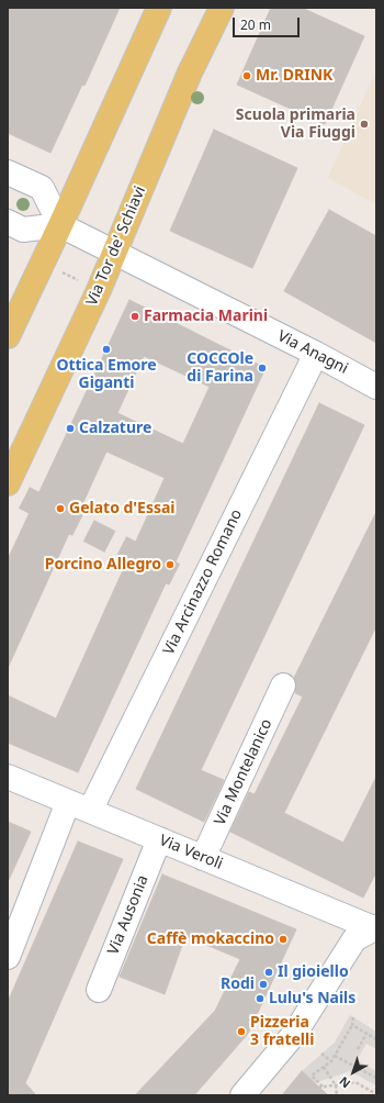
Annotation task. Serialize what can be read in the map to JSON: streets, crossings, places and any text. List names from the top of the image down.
{
  "streets": {
    "main road": ["Via Tor de' Schiavi"],
    "street": [
      "Via Anagni",
      "Via Arcinazzo Romano",
      "Via Montelanico",
      "Via Veroli",
      "Via Ausonia"
    ]
  },
  "crossings": [
    ["Via Tor de' Schiavi", "Via Anagni"],
    ["Via Anagni", "Via Arcinazzo Romano"],
    ["Via Arcinazzo Romano", "Via Veroli"],
    ["Via Montelanico", "Via Veroli"],
    ["Via Veroli", "Via Ausonia"]
  ],
  "places": [
    "Mr. DRINK",
    "Scuola primaria Via Fiuggi",
    "Farmacia Marini",
    "Ottica Emore Giganti",
    "COCCOle di Farina",
    "Calzature",
    "Gelato d'Essai",
    "Porcino Allegro",
    "Caffè mokaccino",
    "Il gioiello",
    "Rodi",
    "Lulu's Nails",
    "Pizzeria 3 fratelli"
  ],
  "scale_bar": "20 m",
  "north": "bottom left"
}
